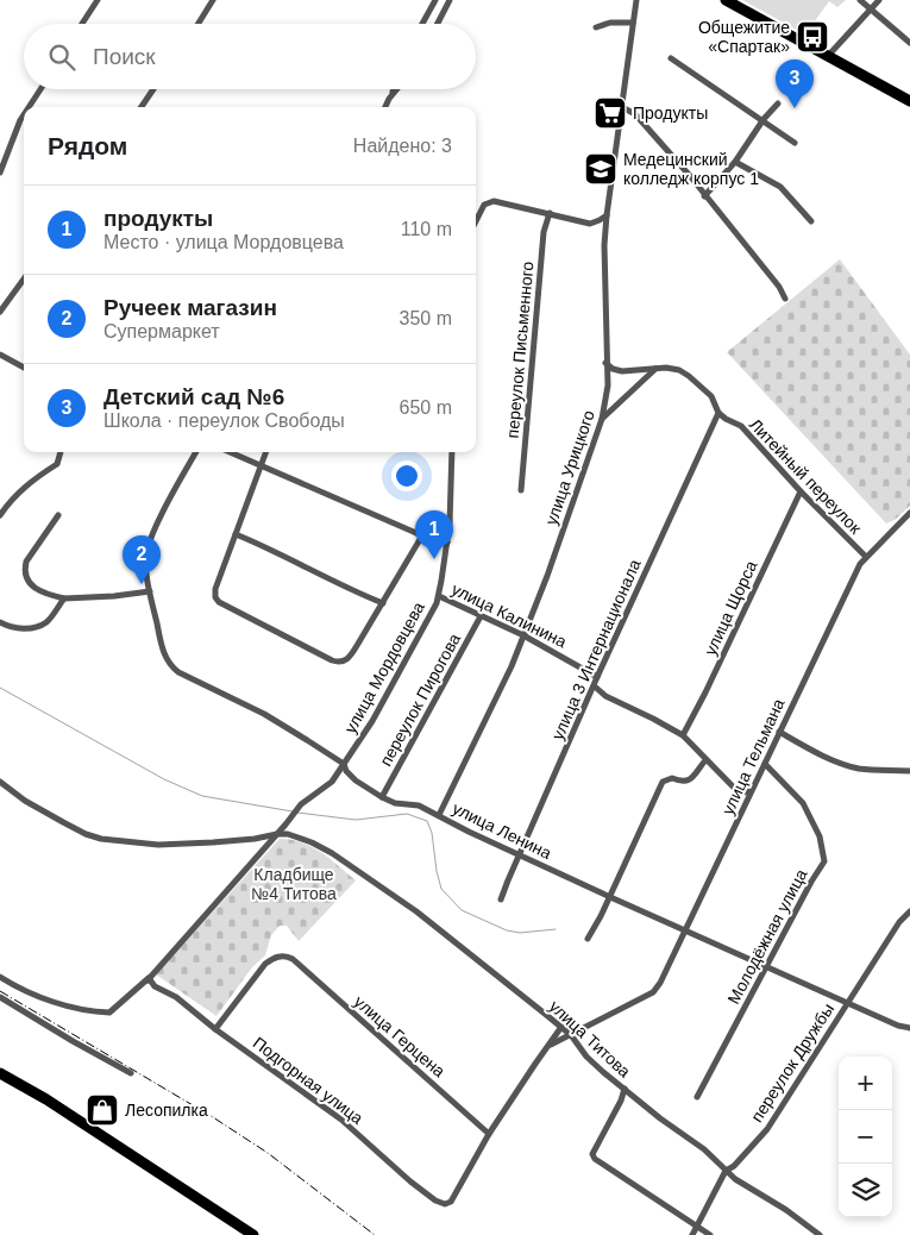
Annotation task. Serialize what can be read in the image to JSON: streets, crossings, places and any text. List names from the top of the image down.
{
  "streets": {
    "street": [
      "переулок Письменного",
      "улица Урицкого",
      "Литейный переулок",
      "улица Щорса",
      "улица Калинина",
      "улица 3 Интернационала",
      "улица Мордовцева",
      "переулок Пирогова",
      "улица Тельмана",
      "улица Ленина",
      "Молодёжная улица",
      "улица Герцена",
      "улица Титова",
      "переулок Дружбы",
      "Подгорная улица"
    ]
  },
  "crossings": [
    ["улица Урицкого", "Литейный переулок"],
    ["улица Урицкого", "улица Калинина"],
    ["улица Урицкого", "улица Ленина"],
    ["Литейный переулок", "улица Щорса"],
    ["Литейный переулок", "улица 3 Интернационала"],
    ["Литейный переулок", "улица Тельмана"],
    ["улица Калинина", "улица 3 Интернационала"],
    ["улица Калинина", "улица Мордовцева"],
    ["улица Калинина", "переулок Пирогова"],
    ["улица 3 Интернационала", "улица Ленина"],
    ["улица Мордовцева", "улица Ленина"],
    ["улица Мордовцева", "улица Титова"],
    ["переулок Пирогова", "улица Ленина"],
    ["улица Тельмана", "улица Ленина"],
    ["улица Тельмана", "Молодёжная улица"],
    ["улица Тельмана", "улица Титова"],
    ["улица Ленина", "Молодёжная улица"],
    ["улица Ленина", "переулок Дружбы"],
    ["улица Герцена", "Подгорная улица"],
    ["улица Титова", "переулок Дружбы"]
  ],
  "parks": ["Кладбище №4 Титова"],
  "places": {
    "bus stop": ["Общежитие «Спартак»"],
    "supermarket": ["Продукты"],
    "school or university": ["Медецинский колледж корпус 1"],
    "shop": ["Лесопилка"]
  },
  "page": {
    "search": "Поиск",
    "pins": ["3", "1", "2"],
    "heading": ["Рядом", "Найдено: 3"],
    "list": [
      {
        "mark": "1",
        "name": "продукты",
        "note": "Место · улица Мордовцева",
        "value": "110 m"
      },
      {
        "mark": "2",
        "name": "Ручеек магазин",
        "note": "Супермаркет",
        "value": "350 m"
      },
      {
        "mark": "3",
        "name": "Детский сад №6",
        "note": "Школа · переулок Свободы",
        "value": "650 m"
      }
    ],
    "map_buttons": ["+", "−"]
  }
}
